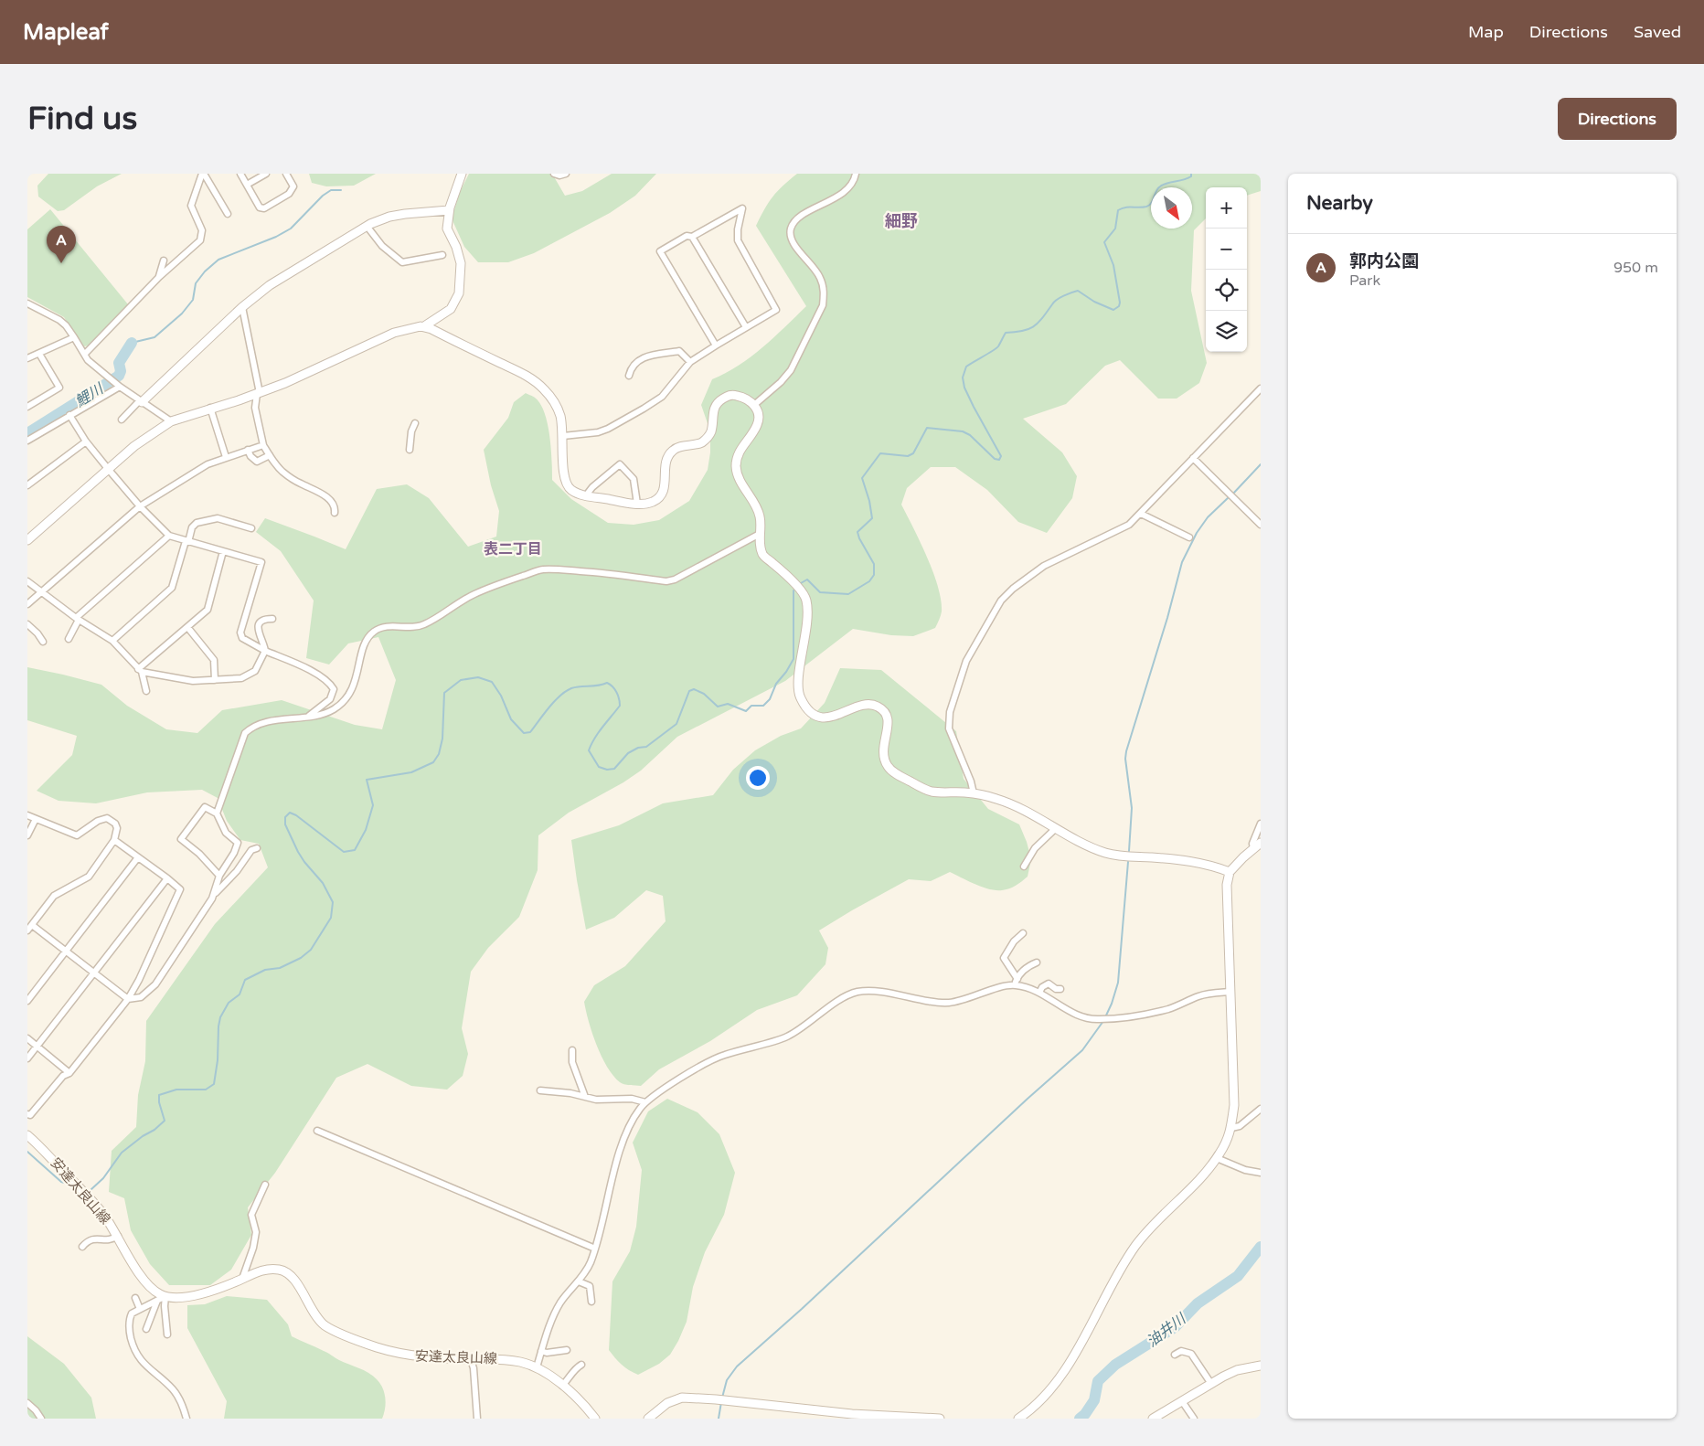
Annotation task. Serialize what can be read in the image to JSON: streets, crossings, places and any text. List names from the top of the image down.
{
  "streets": {
    "street": ["安達太良山線"]
  },
  "districts": ["細野", "表二丁目"],
  "water": ["鯉川", "油井川"],
  "north": "bottom right",
  "page": {
    "header": "Mapleaf",
    "nav": ["Map", "Directions", "Saved"],
    "buttons": "Directions",
    "title": "Find us",
    "heading": "Nearby",
    "map_buttons": ["+", "−"],
    "pins": "A",
    "list": [
      {
        "mark": "A",
        "name": "郭内公園",
        "note": "Park",
        "value": "950 m"
      }
    ]
  }
}
